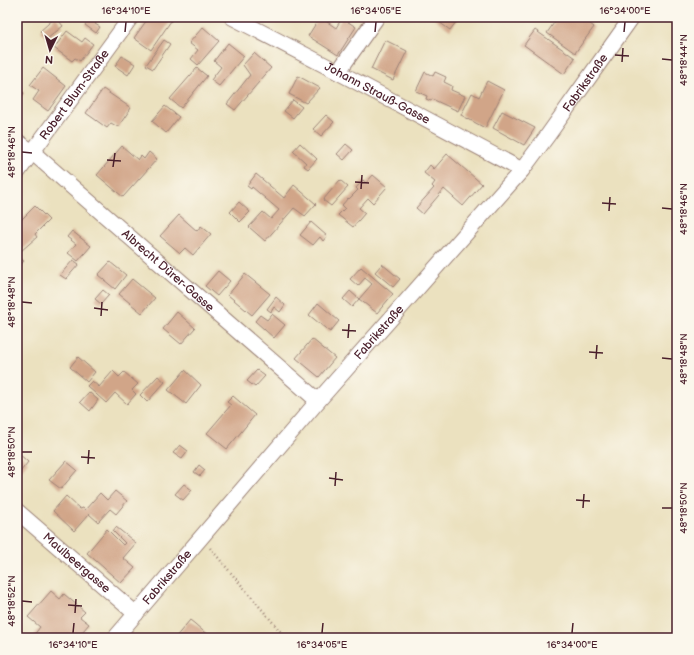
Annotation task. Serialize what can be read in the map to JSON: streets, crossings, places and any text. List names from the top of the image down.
{
  "streets": {
    "street": [
      "Fabrikstraße",
      "Johann Strauß-Gasse",
      "Robert Blum-Straße",
      "Albrecht Dürer-Gasse",
      "Maulbeergasse"
    ]
  },
  "crossings": [
    ["Fabrikstraße", "Johann Strauß-Gasse"],
    ["Fabrikstraße", "Albrecht Dürer-Gasse"],
    ["Fabrikstraße", "Maulbeergasse"],
    ["Robert Blum-Straße", "Albrecht Dürer-Gasse"]
  ],
  "north": "bottom",
  "coordinates": [
    "16°34'10\"E",
    "16°34'05\"E",
    "16°34'00\"E",
    "48°18'44\"N",
    "48°18'46\"N",
    "48°18'48\"N",
    "48°18'50\"N",
    "48°18'52\"N"
  ]
}
